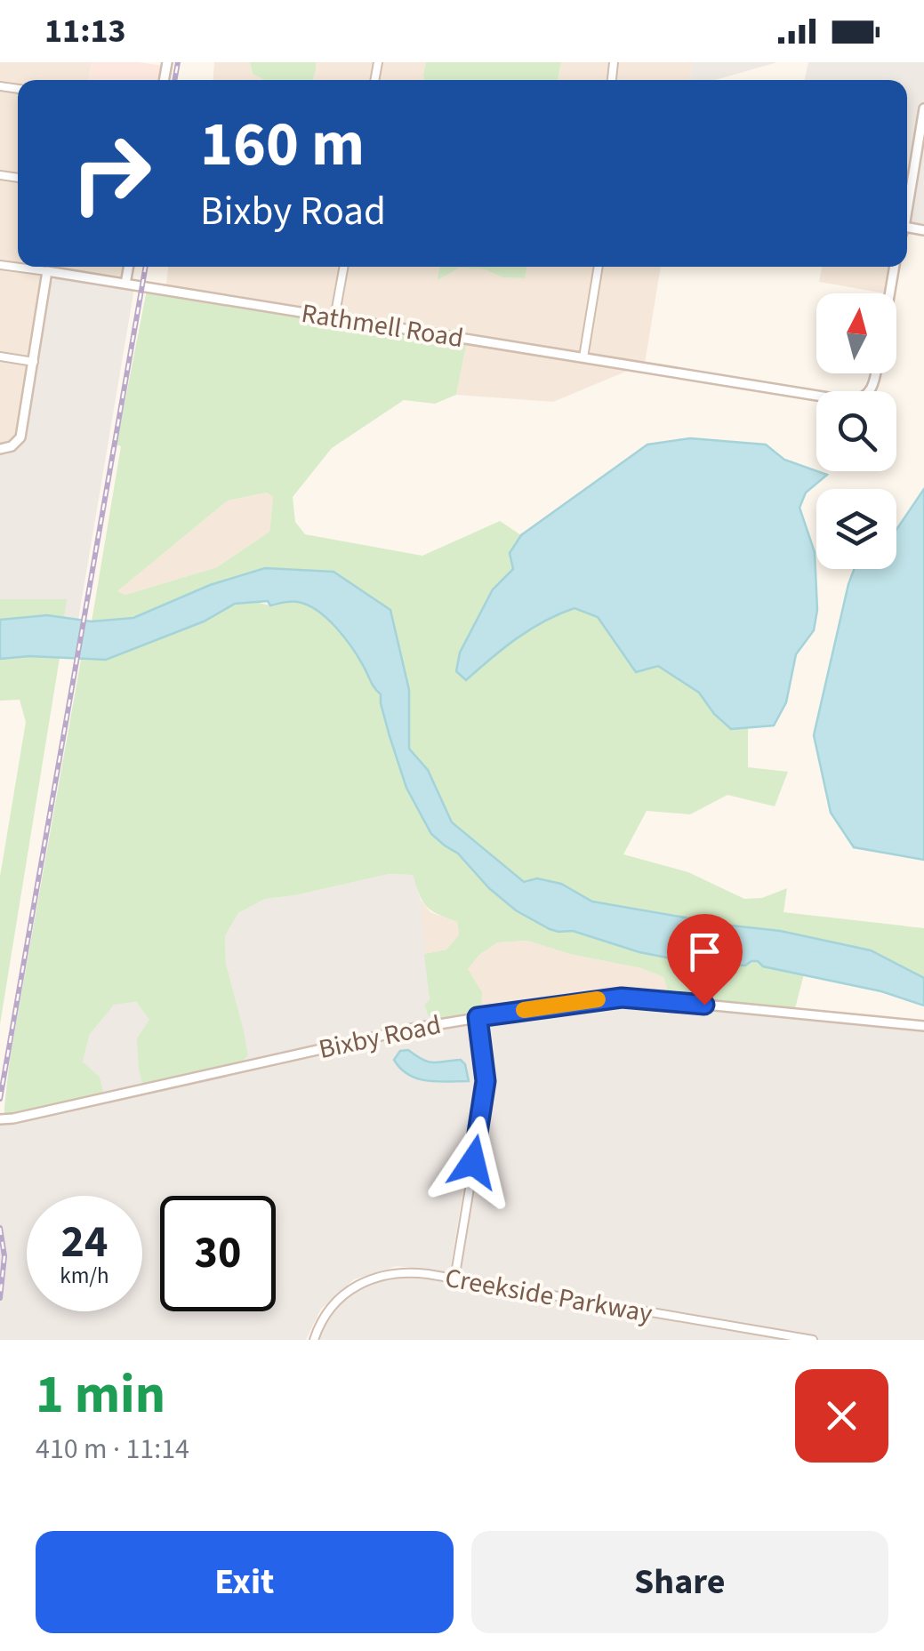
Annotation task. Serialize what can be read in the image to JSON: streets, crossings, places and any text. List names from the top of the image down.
{
  "streets": {
    "street": ["Rathmell Road", "Bixby Road", "Creekside Parkway"]
  },
  "north": "top",
  "page": {
    "status": "11:13",
    "turn": ["160 m", "Bixby Road"],
    "speed": "24 km/h",
    "limit": "30",
    "heading": ["1 min", "410 m · 11:14"],
    "buttons": ["Exit", "Share"]
  }
}
